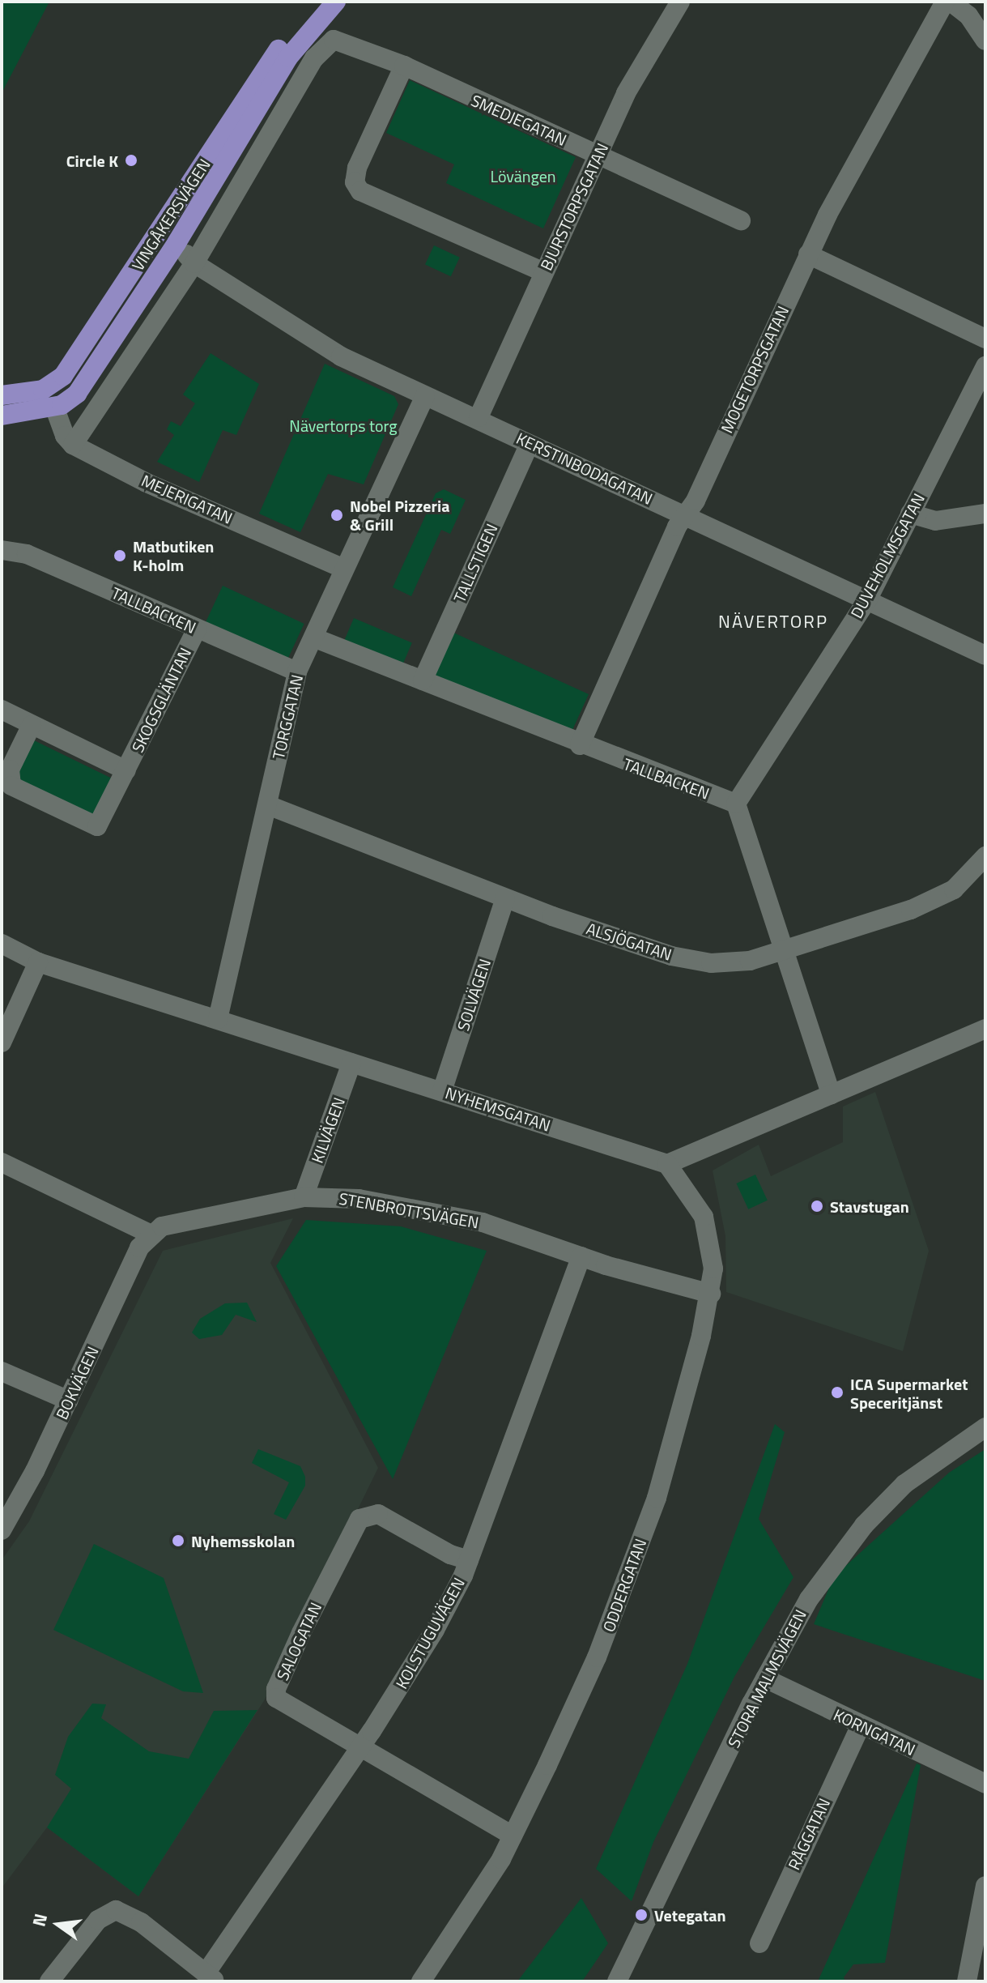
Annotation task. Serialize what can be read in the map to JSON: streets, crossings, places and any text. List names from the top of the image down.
{
  "streets": {
    "main road": ["VINGÅKERSVÄGEN"],
    "street": [
      "SMEDJEGATAN",
      "BJURSTORPSGATAN",
      "MOGETORPSGATAN",
      "KERSTINBODAGATAN",
      "MEJERIGATAN",
      "DUVEHOLMSGATAN",
      "TALLSTIGEN",
      "TALLBACKEN",
      "SKOGSGLÄNTAN",
      "TORGGATAN",
      "ALSJÖGATAN",
      "SOLVÄGEN",
      "NYHEMSGATAN",
      "KILVÄGEN",
      "STENBROTTSVÄGEN",
      "BOKVÄGEN",
      "ODDERGATAN",
      "KOLSTUGUVÄGEN",
      "SALOGATAN",
      "STORA MALMSVÄGEN",
      "KORNGATAN",
      "RÅGGATAN"
    ]
  },
  "crossings": [
    ["SMEDJEGATAN", "BJURSTORPSGATAN"],
    ["BJURSTORPSGATAN", "KERSTINBODAGATAN"],
    ["VINGÅKERSVÄGEN", "KERSTINBODAGATAN"],
    ["MOGETORPSGATAN", "KERSTINBODAGATAN"],
    ["MOGETORPSGATAN", "TALLBACKEN"],
    ["KERSTINBODAGATAN", "DUVEHOLMSGATAN"],
    ["KERSTINBODAGATAN", "TALLSTIGEN"],
    ["KERSTINBODAGATAN", "TORGGATAN"],
    ["MEJERIGATAN", "TORGGATAN"],
    ["DUVEHOLMSGATAN", "TALLBACKEN"],
    ["TALLSTIGEN", "TALLBACKEN"],
    ["TALLBACKEN", "SKOGSGLÄNTAN"],
    ["TALLBACKEN", "TORGGATAN"],
    ["TORGGATAN", "ALSJÖGATAN"],
    ["TORGGATAN", "NYHEMSGATAN"],
    ["ALSJÖGATAN", "SOLVÄGEN"],
    ["SOLVÄGEN", "NYHEMSGATAN"],
    ["NYHEMSGATAN", "KILVÄGEN"],
    ["NYHEMSGATAN", "ODDERGATAN"],
    ["KILVÄGEN", "STENBROTTSVÄGEN"],
    ["STENBROTTSVÄGEN", "BOKVÄGEN"],
    ["STENBROTTSVÄGEN", "ODDERGATAN"],
    ["STENBROTTSVÄGEN", "KOLSTUGUVÄGEN"],
    ["ODDERGATAN", "SALOGATAN"],
    ["KOLSTUGUVÄGEN", "SALOGATAN"],
    ["STORA MALMSVÄGEN", "KORNGATAN"],
    ["KORNGATAN", "RÅGGATAN"]
  ],
  "districts": ["NÄVERTORP"],
  "parks": ["Lövängen", "Nävertorps torg"],
  "places": [
    "Circle K",
    "Nobel Pizzeria & Grill",
    "Matbutiken K-holm",
    "Stavstugan",
    "ICA Supermarket Speceritjänst",
    "Nyhemsskolan",
    "Vetegatan"
  ],
  "north": "left"
}
